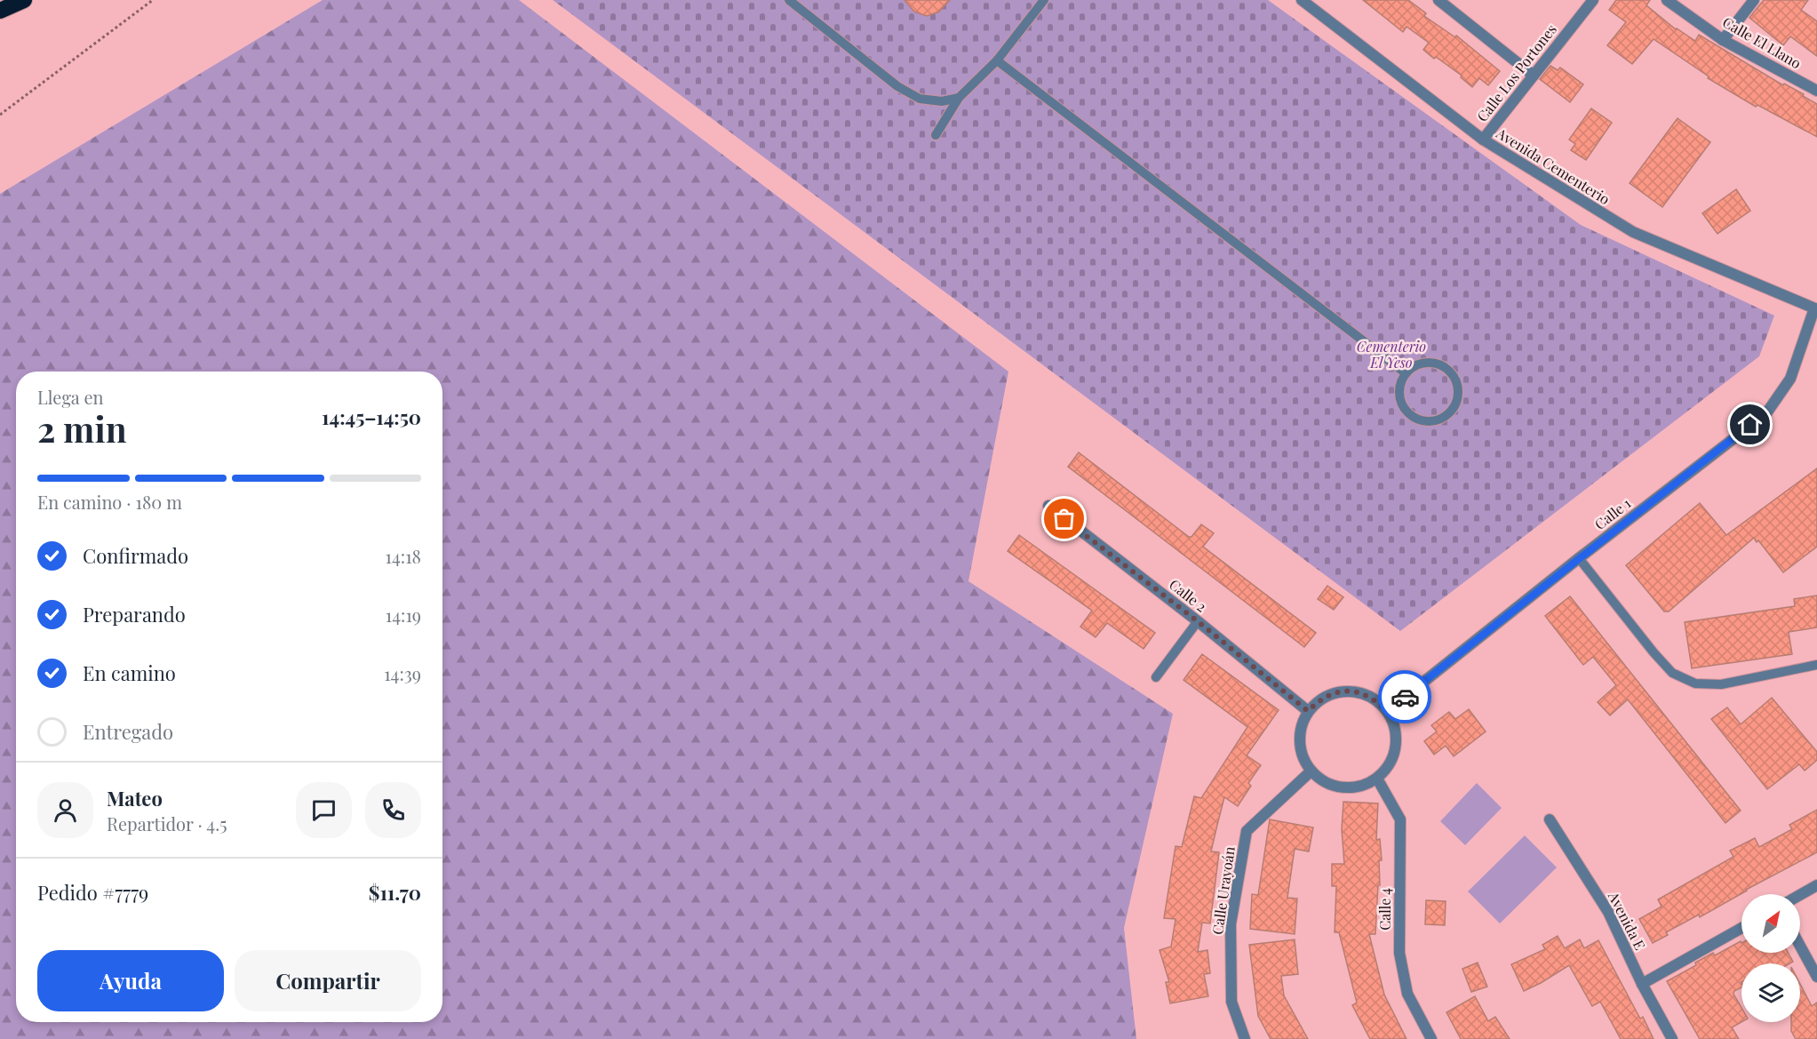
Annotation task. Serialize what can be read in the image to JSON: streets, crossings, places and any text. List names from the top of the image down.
{
  "streets": {
    "street": [
      "Calle El Llano",
      "Calle Los Portones",
      "Avenida Cementerio",
      "Calle 1",
      "Calle 2",
      "Calle Urayoán",
      "Calle 4",
      "Avenida E"
    ]
  },
  "crossings": [
    ["Calle Los Portones", "Avenida Cementerio"],
    ["Avenida Cementerio", "Calle 1"],
    ["Calle 1", "Calle 2"],
    ["Calle 1", "Calle Urayoán"],
    ["Calle 1", "Calle 4"],
    ["Calle 2", "Calle Urayoán"],
    ["Calle 2", "Calle 4"],
    ["Calle Urayoán", "Calle 4"]
  ],
  "parks": ["Cementerio El Yeso"],
  "north": "top right",
  "page": {
    "heading": ["2 min", "Llega en", "14:45–14:50"],
    "panel": [
      "Mateo",
      "Repartidor · 4.5",
      "Pedido #7779",
      "$11.70"
    ],
    "bar": "En camino · 180 m",
    "list": [
      ["Confirmado", "14:18"],
      ["Preparando", "14:19"],
      ["En camino", "14:39"],
      "Entregado"
    ],
    "buttons": ["Ayuda", "Compartir"]
  }
}
